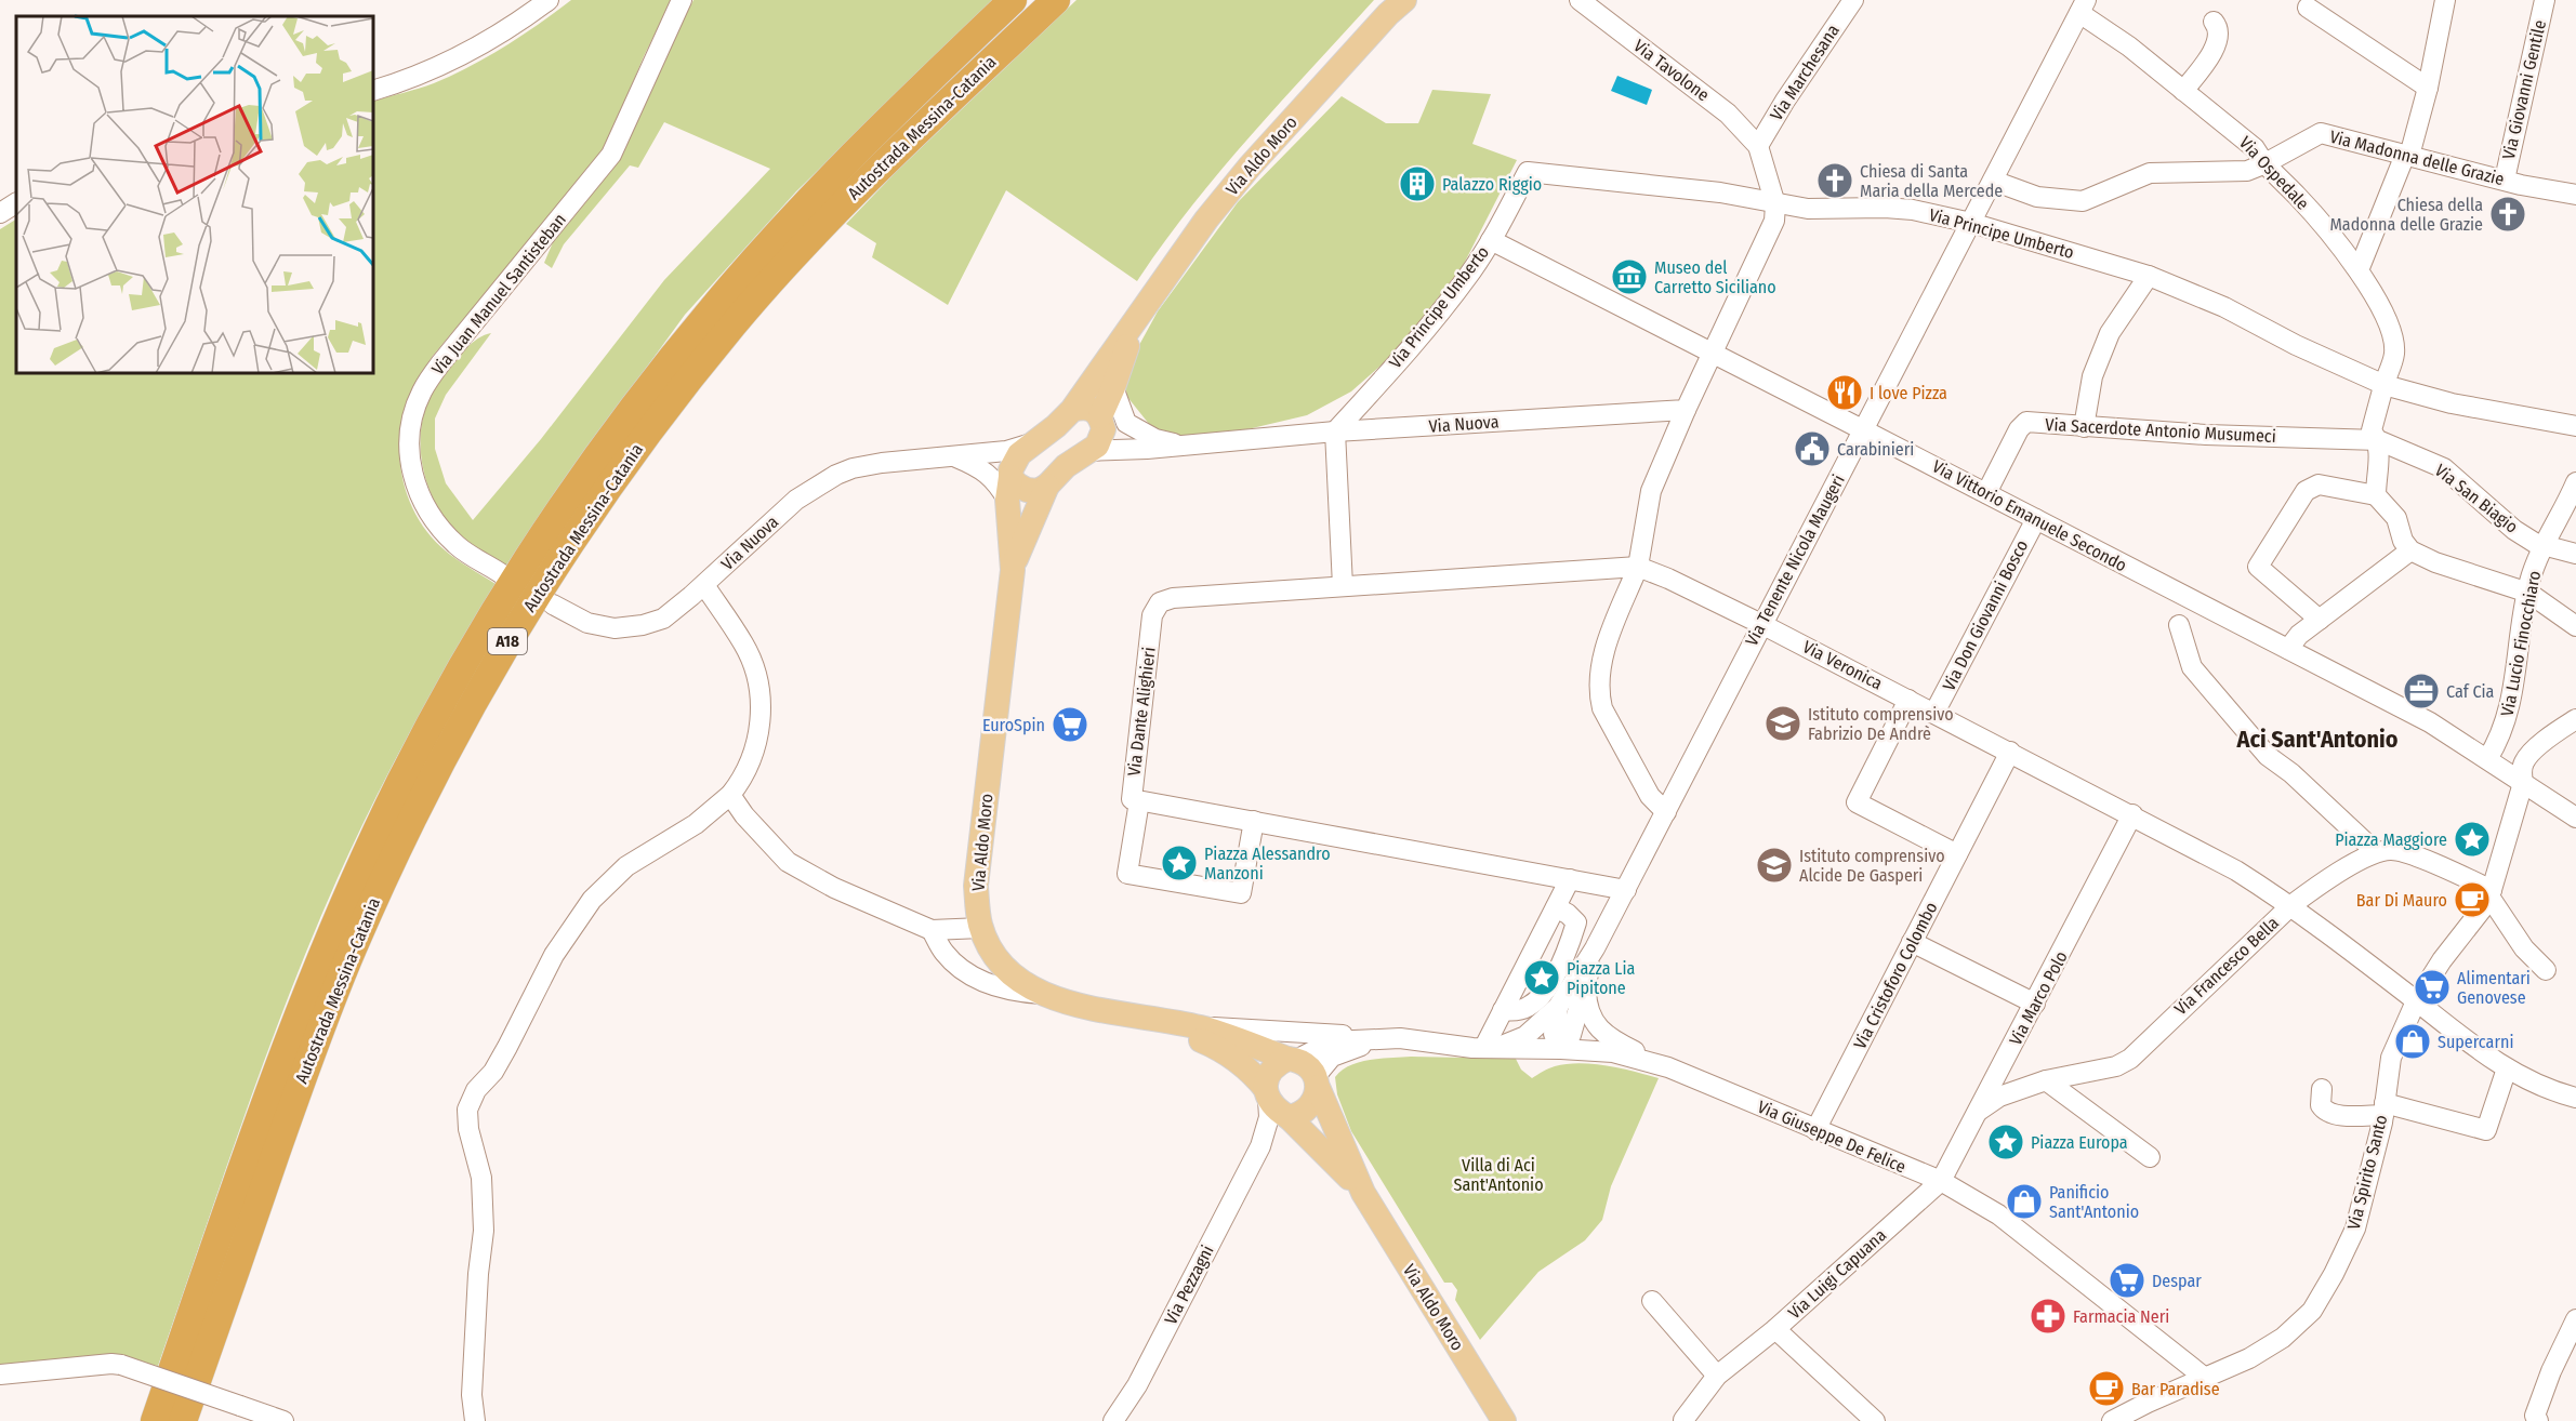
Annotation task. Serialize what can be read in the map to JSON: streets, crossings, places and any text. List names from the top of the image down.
{
  "streets": {
    "highway": ["Autostrada Messina-Catania", "A18"],
    "main road": ["Via Aldo Moro"],
    "street": [
      "Via Tavolone",
      "Via Marchesana",
      "Via Giovanni Gentile",
      "Via Madonna delle Grazie",
      "Via Ospedale",
      "Via Principe Umberto",
      "Via Juan Manuel Santisteban",
      "Via Nuova",
      "Via Sacerdote Antonio Musumeci",
      "Via San Biagio",
      "Via Vittorio Emanuele Secondo",
      "Via Tenente Nicola Maugeri",
      "Via Don Giovanni Bosco",
      "Via Lucio Finocchiaro",
      "Via Veronica",
      "Via Dante Alighieri",
      "Via Francesco Bella",
      "Via Cristoforo Colombo",
      "Via Marco Polo",
      "Via Giuseppe De Felice",
      "Via Spirito Santo",
      "Via Luigi Capuana",
      "Via Pezzagni"
    ]
  },
  "crossings": [
    ["Via Tavolone", "Via Marchesana"],
    ["Via Giovanni Gentile", "Via Madonna delle Grazie"],
    ["Via Madonna delle Grazie", "Via Ospedale"],
    ["Via Madonna delle Grazie", "Via Tenente Nicola Maugeri"],
    ["Via Ospedale", "Via Principe Umberto"],
    ["Via Ospedale", "Via Sacerdote Antonio Musumeci"],
    ["Via Ospedale", "Via San Biagio"],
    ["Via Ospedale", "Via Tenente Nicola Maugeri"],
    ["Via Principe Umberto", "Via Nuova"],
    ["Via Principe Umberto", "Via Vittorio Emanuele Secondo"],
    ["Via Principe Umberto", "Via Tenente Nicola Maugeri"],
    ["Via Sacerdote Antonio Musumeci", "Via San Biagio"],
    ["Via Sacerdote Antonio Musumeci", "Via Vittorio Emanuele Secondo"],
    ["Via San Biagio", "Via Lucio Finocchiaro"],
    ["Via Vittorio Emanuele Secondo", "Via Tenente Nicola Maugeri"],
    ["Via Vittorio Emanuele Secondo", "Via Don Giovanni Bosco"],
    ["Via Vittorio Emanuele Secondo", "Via Lucio Finocchiaro"],
    ["Via Tenente Nicola Maugeri", "Via Veronica"],
    ["Via Tenente Nicola Maugeri", "Via Dante Alighieri"],
    ["Via Don Giovanni Bosco", "Via Veronica"],
    ["Via Veronica", "Via Dante Alighieri"],
    ["Via Veronica", "Via Francesco Bella"],
    ["Via Veronica", "Via Cristoforo Colombo"],
    ["Via Veronica", "Via Marco Polo"],
    ["Via Veronica", "Via Spirito Santo"],
    ["Via Francesco Bella", "Via Marco Polo"],
    ["Via Cristoforo Colombo", "Via Giuseppe De Felice"],
    ["Via Marco Polo", "Via Giuseppe De Felice"],
    ["Via Marco Polo", "Via Luigi Capuana"],
    ["Via Giuseppe De Felice", "Via Spirito Santo"],
    ["Via Giuseppe De Felice", "Via Luigi Capuana"]
  ],
  "districts": ["Aci Sant'Antonio"],
  "parks": ["Villa di Aci Sant'Antonio"],
  "places": {
    "church": ["Chiesa di Santa Maria della Mercede", "Chiesa della Madonna delle Grazie"],
    "building": ["Palazzo Riggio"],
    "museum": ["Museo del Carretto Siciliano"],
    "restaurant": ["I love Pizza"],
    "public building": ["Carabinieri"],
    "office": ["Caf Cia"],
    "school or university": ["Istituto comprensivo Fabrizio De Andrè", "Istituto comprensivo Alcide De Gasperi"],
    "supermarket": ["EuroSpin", "Alimentari Genovese", "Despar"],
    "place": [
      "Piazza Maggiore",
      "Piazza Alessandro Manzoni",
      "Piazza Lia Pipitone",
      "Piazza Europa"
    ],
    "cafe": ["Bar Di Mauro", "Bar Paradise"],
    "shop": ["Supercarni", "Panificio Sant'Antonio"],
    "pharmacy": ["Farmacia Neri"]
  }
}
